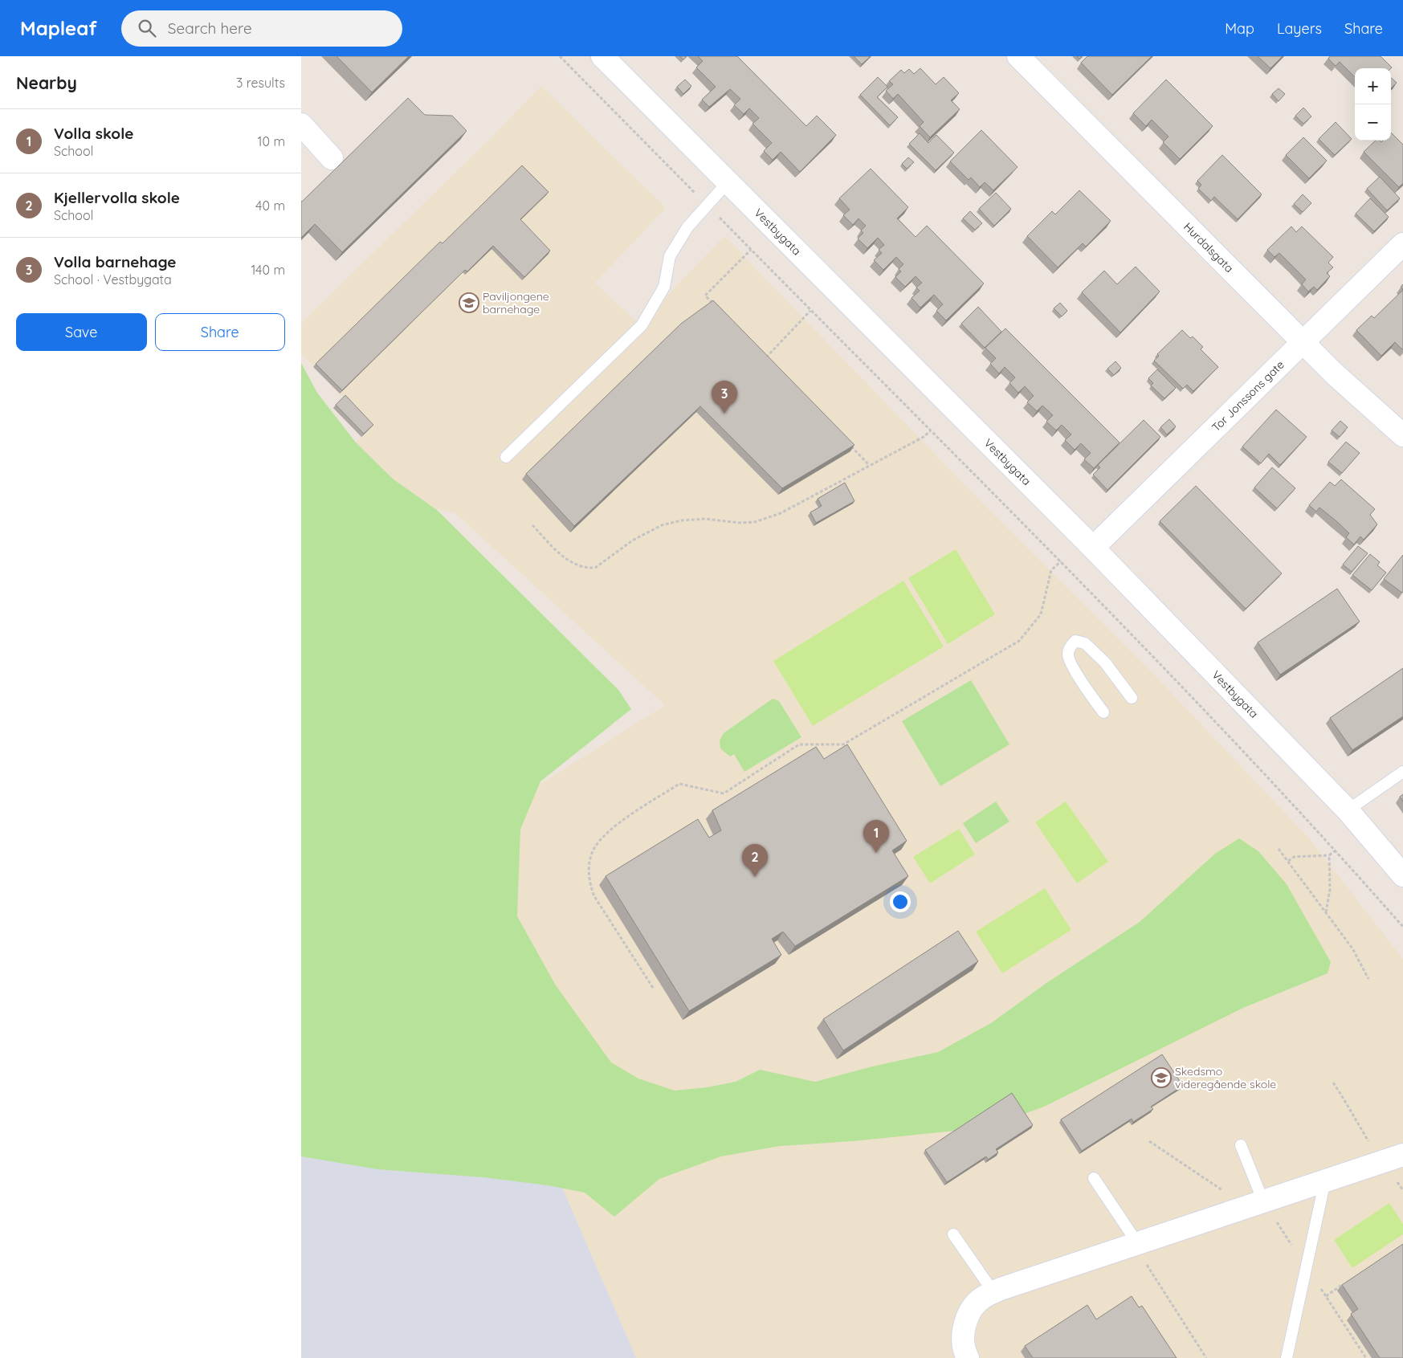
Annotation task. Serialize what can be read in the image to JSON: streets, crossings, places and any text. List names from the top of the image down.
{
  "streets": {
    "street": ["Vestbygata", "Hurdalsgata", "Tor Jonssons gate"]
  },
  "crossings": [
    ["Vestbygata", "Tor Jonssons gate"],
    ["Hurdalsgata", "Tor Jonssons gate"]
  ],
  "places": {
    "school or university": ["Paviljongene barnehage", "Skedsmo videregående skole"]
  },
  "page": {
    "header": "Mapleaf",
    "search": "Search here",
    "nav": ["Map", "Layers", "Share"],
    "heading": ["Nearby", "3 results"],
    "map_buttons": ["+", "−"],
    "list": [
      {
        "mark": "1",
        "name": "Volla skole",
        "note": "School",
        "value": "10 m"
      },
      {
        "mark": "2",
        "name": "Kjellervolla skole",
        "note": "School",
        "value": "40 m"
      },
      {
        "mark": "3",
        "name": "Volla barnehage",
        "note": "School · Vestbygata",
        "value": "140 m"
      }
    ],
    "buttons": ["Save", "Share"],
    "pins": ["3", "1", "2"]
  }
}
